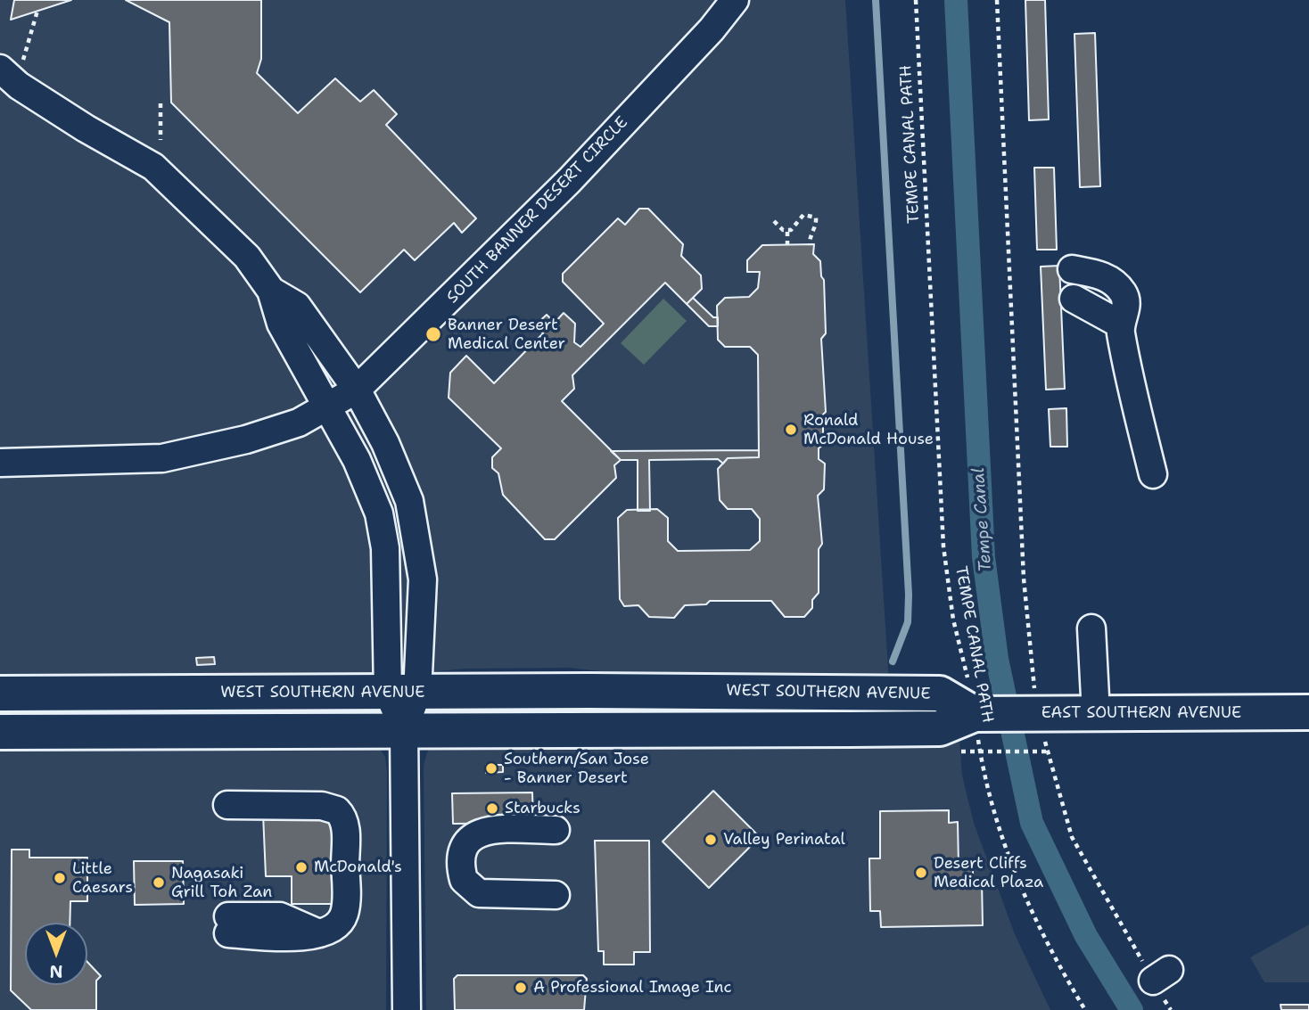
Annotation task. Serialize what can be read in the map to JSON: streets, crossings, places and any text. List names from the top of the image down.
{
  "streets": {
    "main road": ["WEST SOUTHERN AVENUE", "EAST SOUTHERN AVENUE"],
    "street": ["SOUTH BANNER DESERT CIRCLE"],
    "path": ["TEMPE CANAL PATH"]
  },
  "crossings": [
    ["TEMPE CANAL PATH", "WEST SOUTHERN AVENUE"],
    ["TEMPE CANAL PATH", "EAST SOUTHERN AVENUE"],
    ["WEST SOUTHERN AVENUE", "EAST SOUTHERN AVENUE"]
  ],
  "water": ["Tempe Canal"],
  "places": [
    "Banner Desert Medical Center",
    "Ronald McDonald House",
    "Southern/San Jose - Banner Desert",
    "Starbucks",
    "Valley Perinatal",
    "McDonald's",
    "Desert Cliffs Medical Plaza",
    "Little Caesars",
    "Nagasaki Grill Toh Zan",
    "A Professional Image Inc"
  ],
  "north": "bottom"
}
